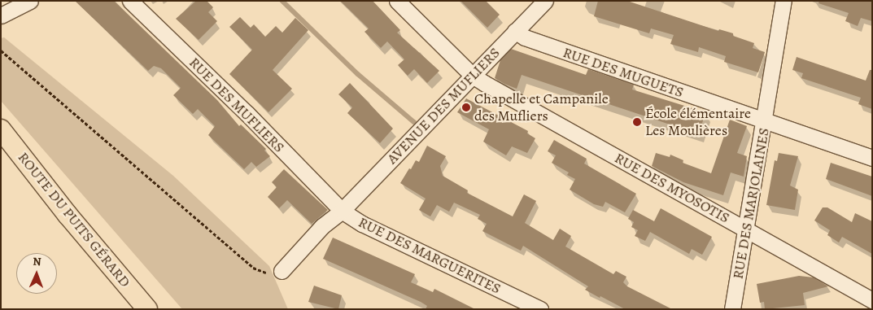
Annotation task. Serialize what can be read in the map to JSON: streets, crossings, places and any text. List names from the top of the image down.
{
  "streets": {
    "main road": ["ROUTE DU PUITS GÉRARD"],
    "street": [
      "RUE DES MUGUETS",
      "RUE DES MUFLIERS",
      "AVENUE DES MUFLIERS",
      "RUE DES MYOSOTIS",
      "RUE DES MARJOLAINES",
      "RUE DES MARGUERITES"
    ]
  },
  "crossings": [
    ["RUE DES MUGUETS", "AVENUE DES MUFLIERS"],
    ["RUE DES MUGUETS", "RUE DES MARJOLAINES"],
    ["RUE DES MUFLIERS", "AVENUE DES MUFLIERS"],
    ["RUE DES MUFLIERS", "RUE DES MARGUERITES"],
    ["AVENUE DES MUFLIERS", "RUE DES MYOSOTIS"],
    ["AVENUE DES MUFLIERS", "RUE DES MARGUERITES"],
    ["RUE DES MYOSOTIS", "RUE DES MARJOLAINES"]
  ],
  "places": ["Chapelle et Campanile des Mufliers", "École élémentaire Les Moulières"],
  "north": "top"
}
